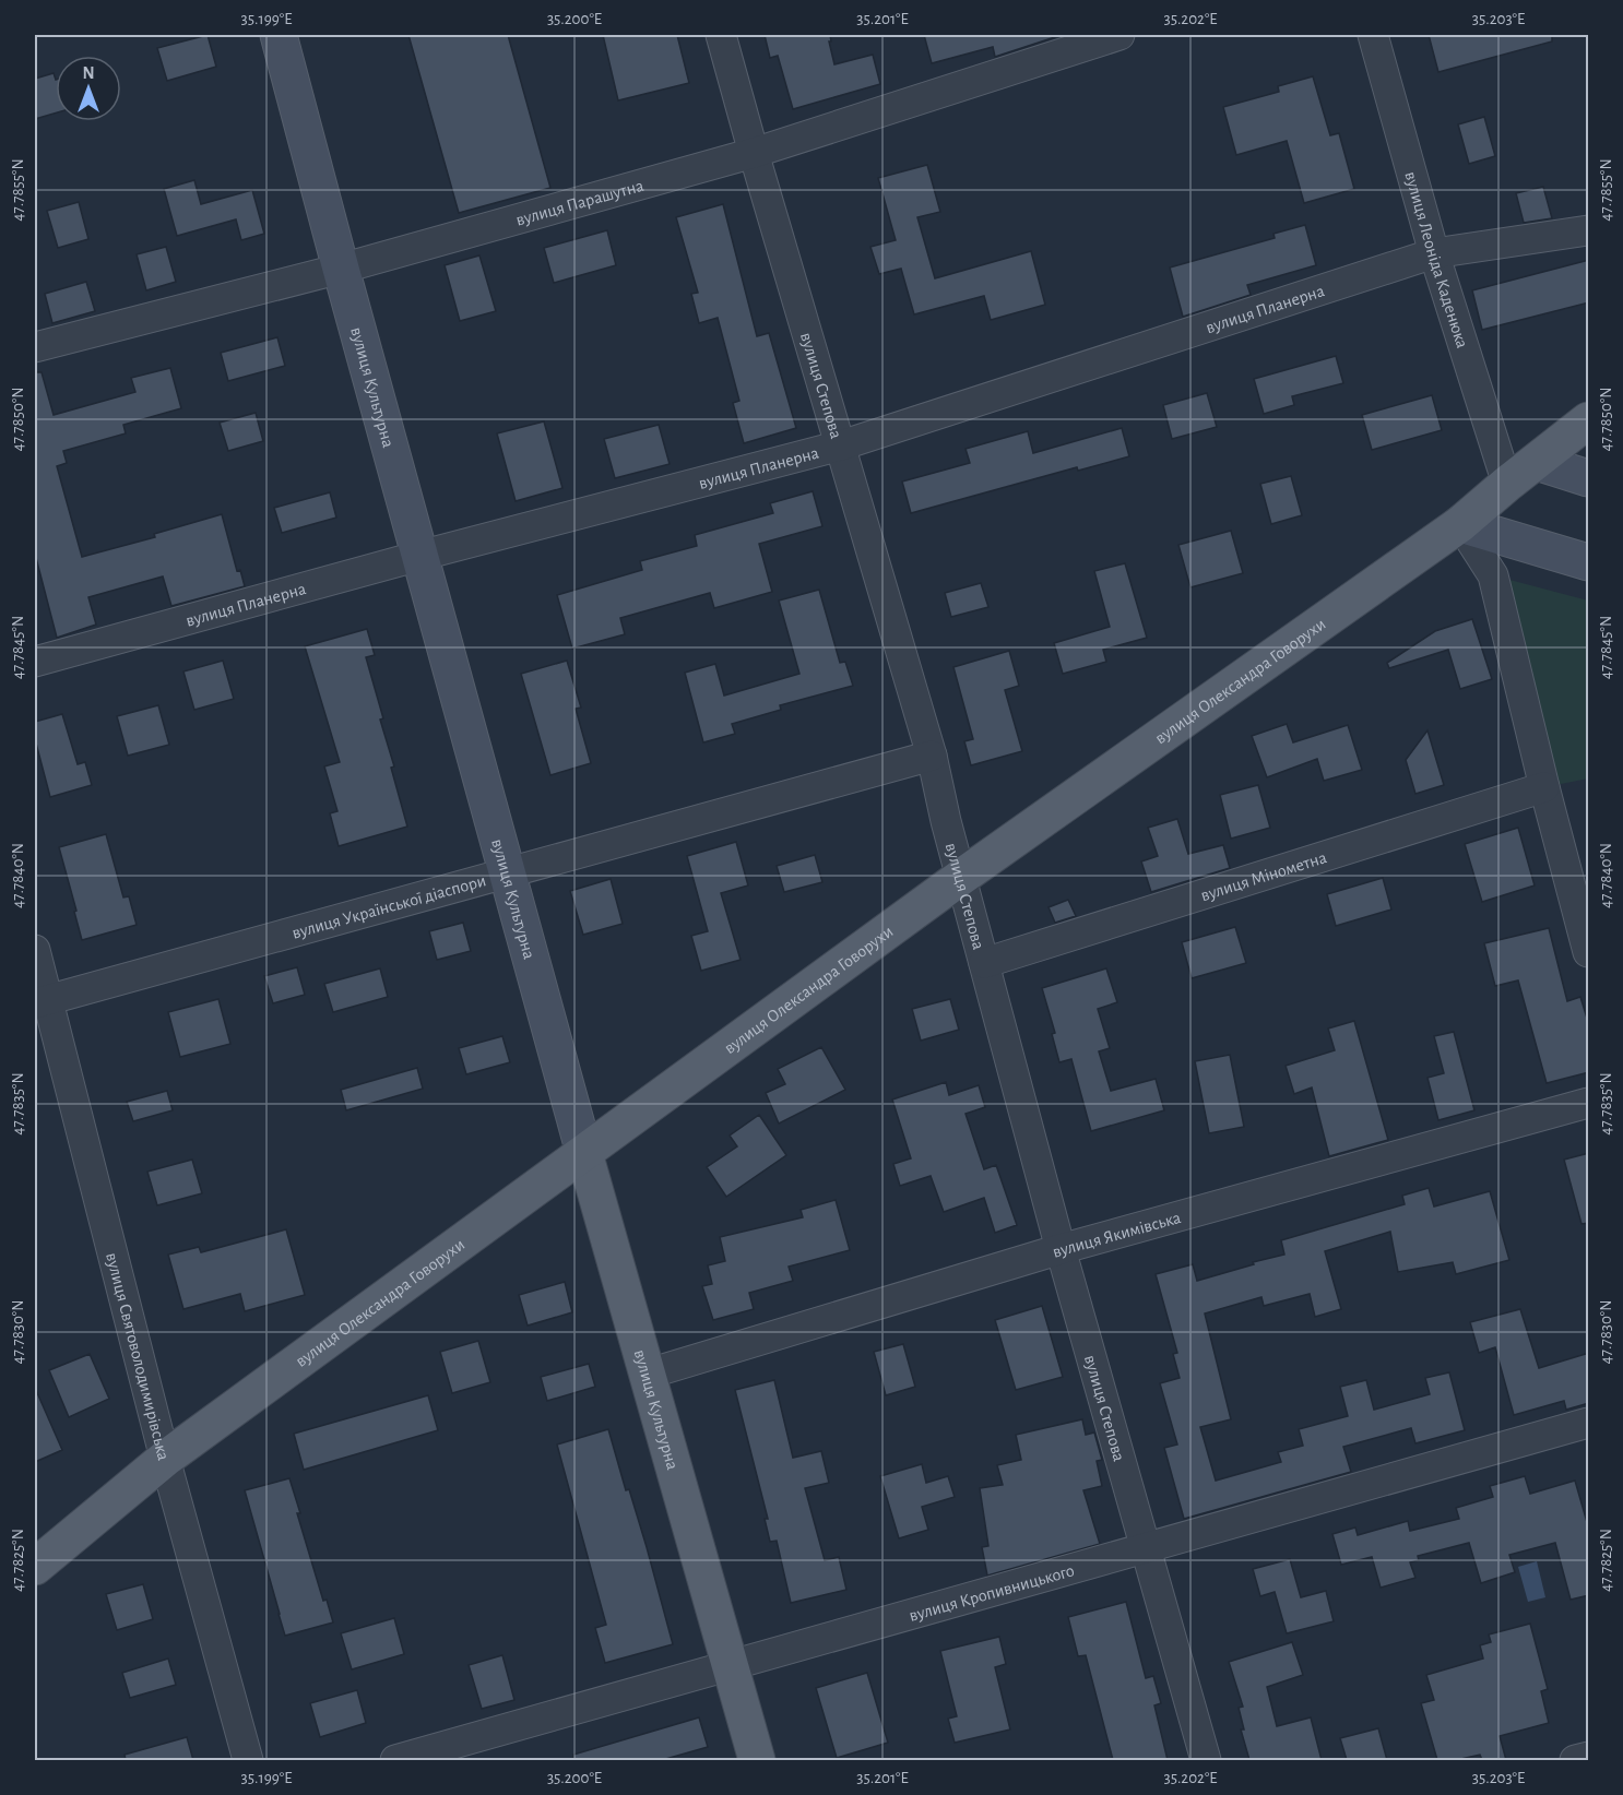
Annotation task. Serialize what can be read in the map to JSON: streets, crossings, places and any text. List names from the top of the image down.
{
  "streets": {
    "main road": ["вулиця Культурна", "вулиця Олександра Говорухи"],
    "street": [
      "вулиця Парашутна",
      "вулиця Леоніда Каденюка",
      "вулиця Планерна",
      "вулиця Степова",
      "вулиця Мінометна",
      "вулиця Української діаспори",
      "вулиця Якимівська",
      "вулиця Святоволодимирівська",
      "вулиця Кропивницького"
    ]
  },
  "crossings": [
    ["вулиця Парашутна", "вулиця Степова"],
    ["вулиця Парашутна", "вулиця Культурна"],
    ["вулиця Леоніда Каденюка", "вулиця Планерна"],
    ["вулиця Леоніда Каденюка", "вулиця Олександра Говорухи"],
    ["вулиця Планерна", "вулиця Степова"],
    ["вулиця Планерна", "вулиця Культурна"],
    ["вулиця Степова", "вулиця Олександра Говорухи"],
    ["вулиця Степова", "вулиця Мінометна"],
    ["вулиця Степова", "вулиця Української діаспори"],
    ["вулиця Степова", "вулиця Якимівська"],
    ["вулиця Степова", "вулиця Кропивницького"],
    ["вулиця Культурна", "вулиця Олександра Говорухи"],
    ["вулиця Культурна", "вулиця Української діаспори"],
    ["вулиця Культурна", "вулиця Якимівська"],
    ["вулиця Культурна", "вулиця Кропивницького"],
    ["вулиця Олександра Говорухи", "вулиця Святоволодимирівська"],
    ["вулиця Української діаспори", "вулиця Святоволодимирівська"]
  ],
  "north": "top",
  "coordinates": [
    "35.199°E",
    "35.200°E",
    "35.201°E",
    "35.202°E",
    "35.203°E",
    "47.7855°N",
    "47.7850°N",
    "47.7845°N",
    "47.7840°N",
    "47.7835°N",
    "47.7830°N",
    "47.7825°N"
  ]
}
